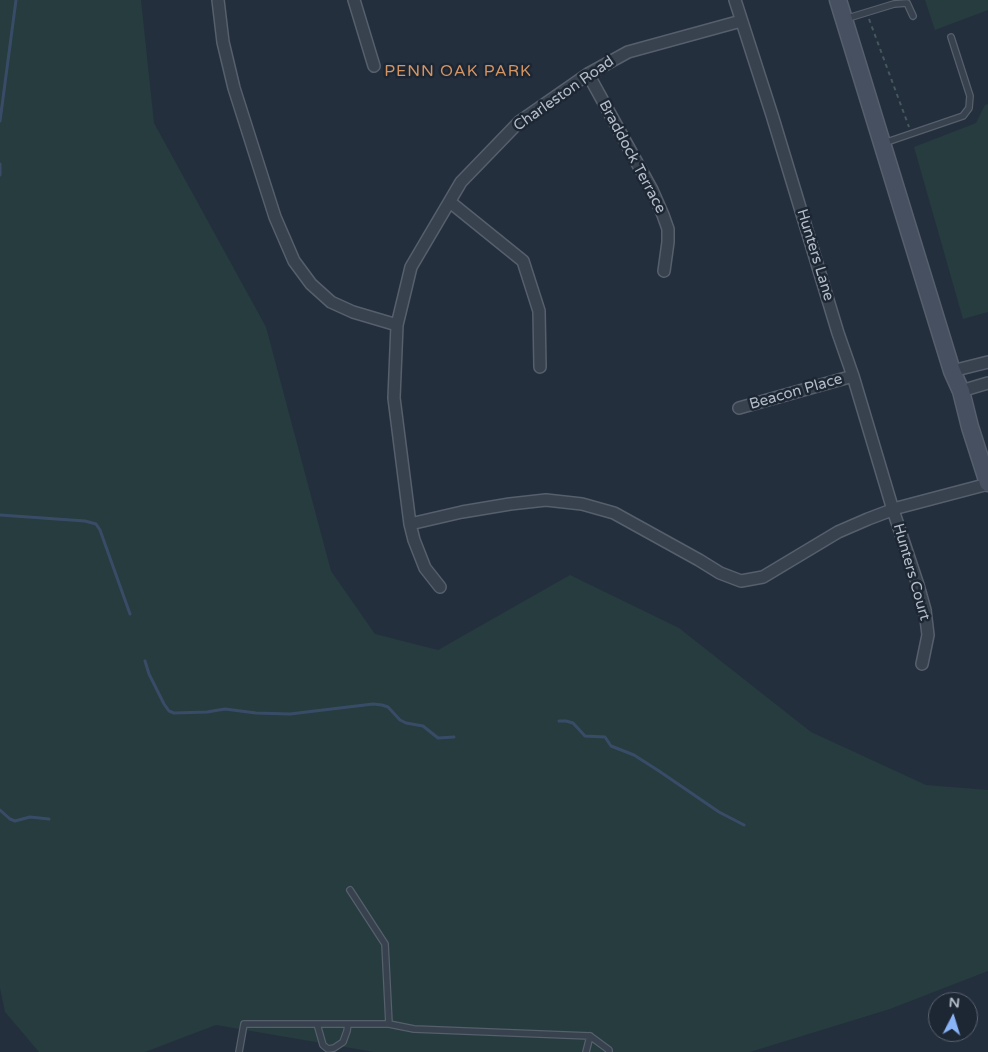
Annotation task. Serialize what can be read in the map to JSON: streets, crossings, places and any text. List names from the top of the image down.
{
  "streets": {
    "street": [
      "Charleston Road",
      "Braddock Terrace",
      "Hunters Lane",
      "Beacon Place",
      "Hunters Court"
    ]
  },
  "crossings": [
    ["Charleston Road", "Braddock Terrace"],
    ["Charleston Road", "Hunters Lane"],
    ["Hunters Lane", "Beacon Place"],
    ["Hunters Lane", "Hunters Court"]
  ],
  "districts": ["PENN OAK PARK"],
  "north": "top"
}
